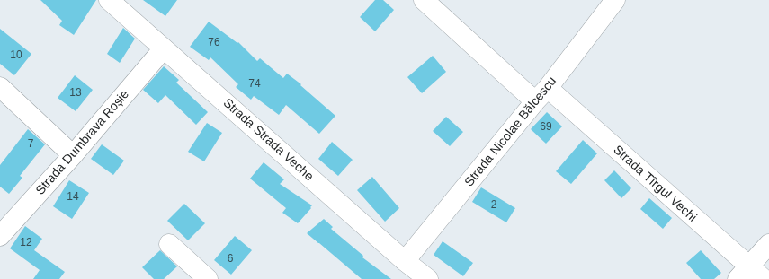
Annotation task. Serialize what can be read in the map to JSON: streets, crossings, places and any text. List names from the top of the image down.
{
  "streets": {
    "street": [
      "Strada Nicolae Bălcescu",
      "Strada Strada Veche",
      "Strada Dumbrava Roșie",
      "Strada Tîrgul Vechi"
    ]
  },
  "crossings": [
    ["Strada Nicolae Bălcescu", "Strada Strada Veche"],
    ["Strada Nicolae Bălcescu", "Strada Tîrgul Vechi"],
    ["Strada Strada Veche", "Strada Dumbrava Roșie"]
  ],
  "house_numbers": [
    "76",
    "10",
    "74",
    "13",
    "69",
    "7",
    "14",
    "2",
    "12",
    "6"
  ]
}
